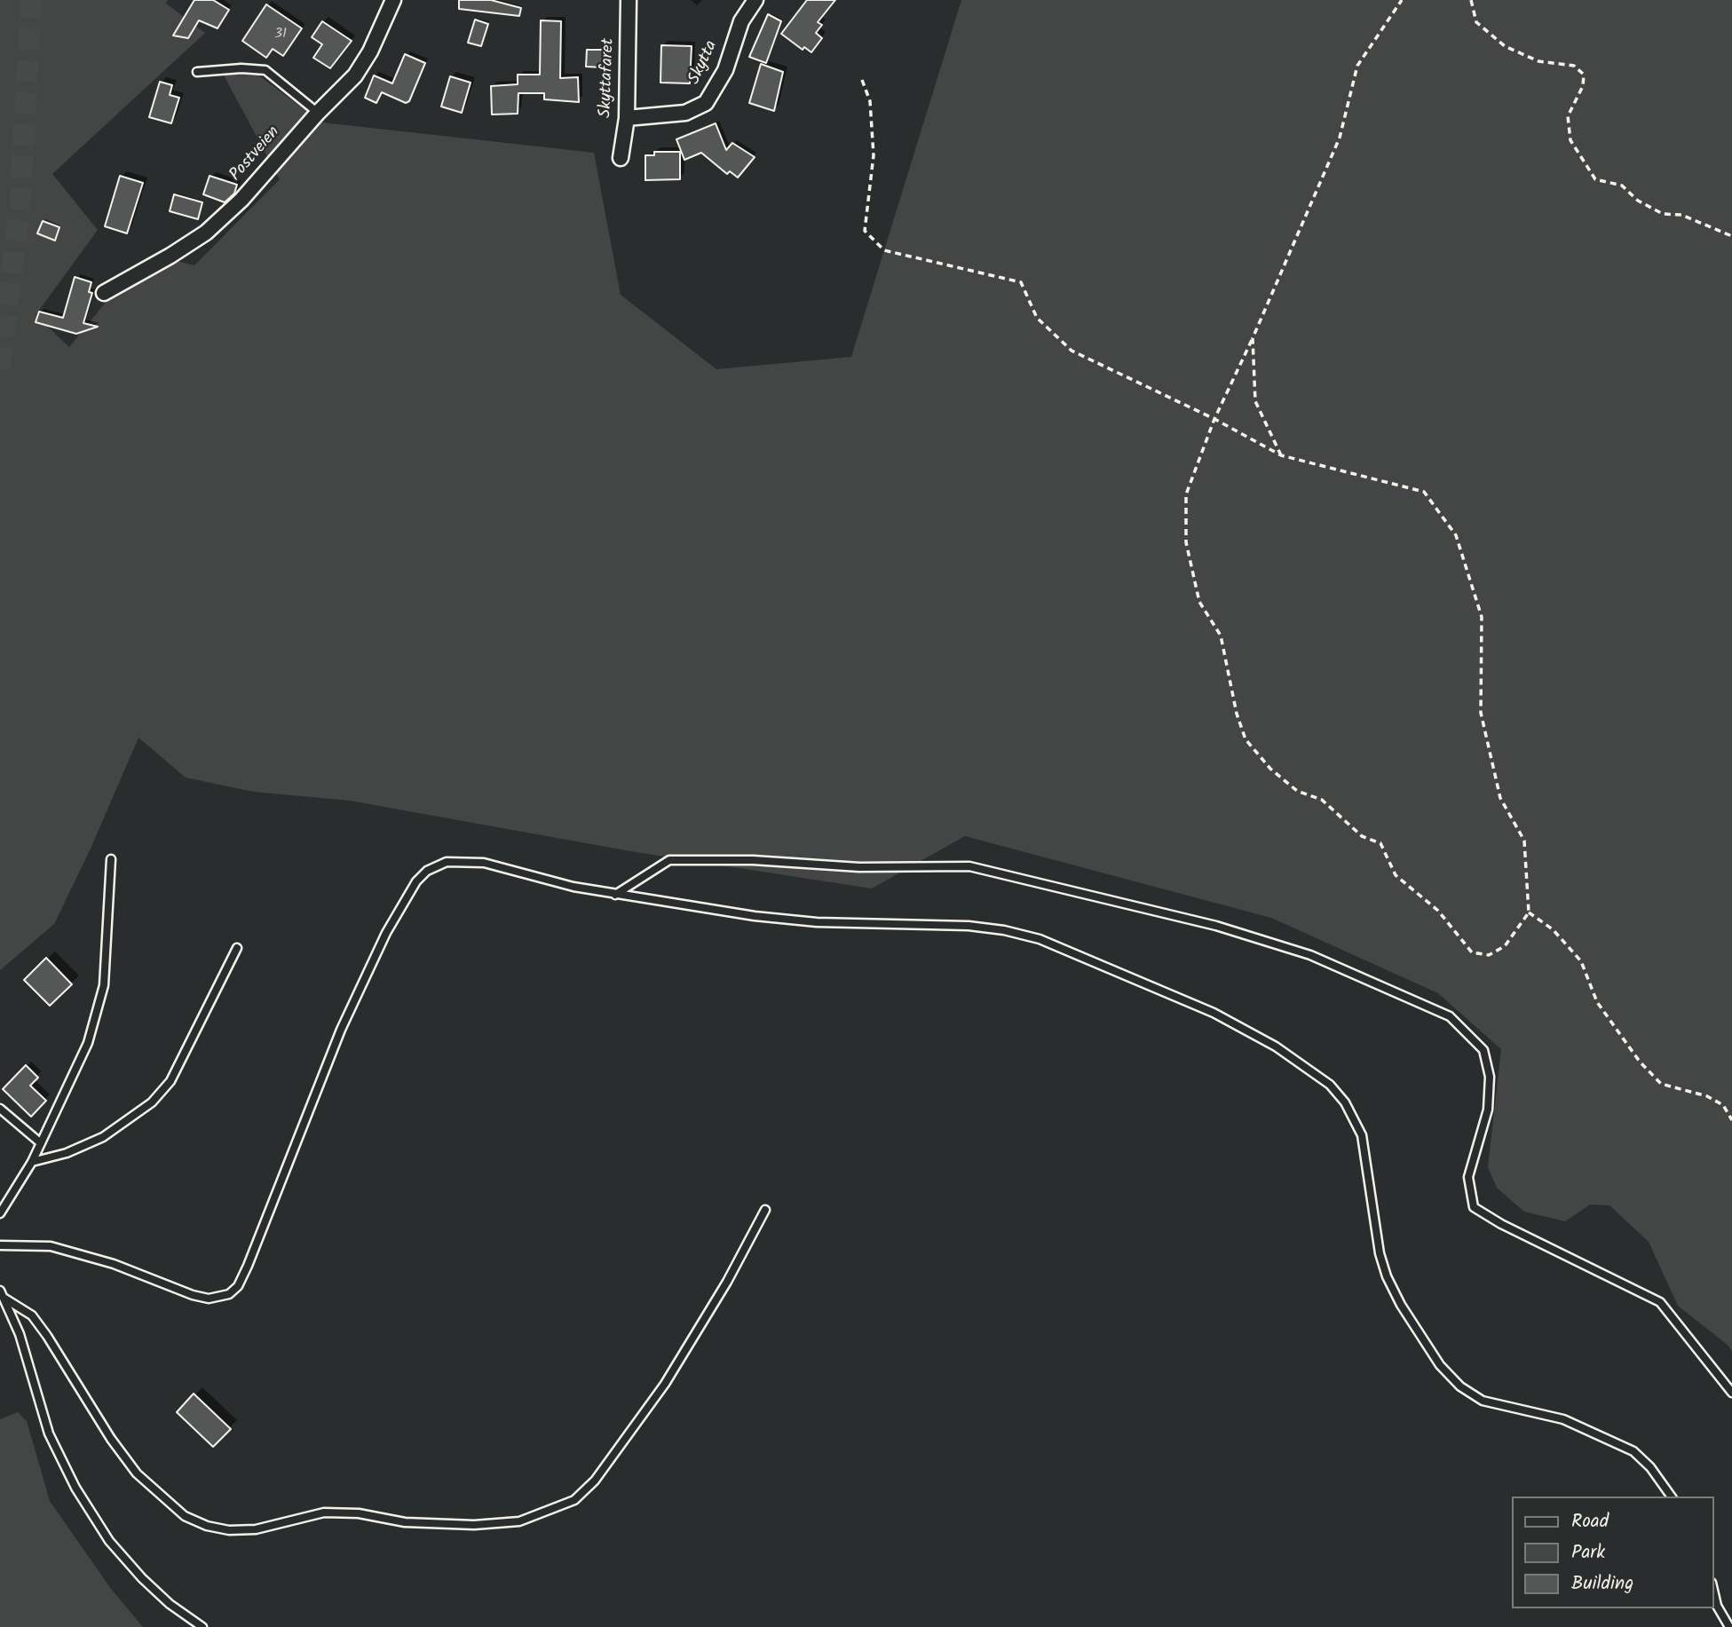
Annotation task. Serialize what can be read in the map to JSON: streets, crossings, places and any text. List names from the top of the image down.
{
  "streets": {
    "street": ["Skytta", "Skyttafaret", "Postveien"]
  },
  "crossings": [
    ["Skytta", "Skyttafaret"]
  ],
  "house_numbers": ["31"],
  "legend": ["Road", "Park", "Building"]
}
